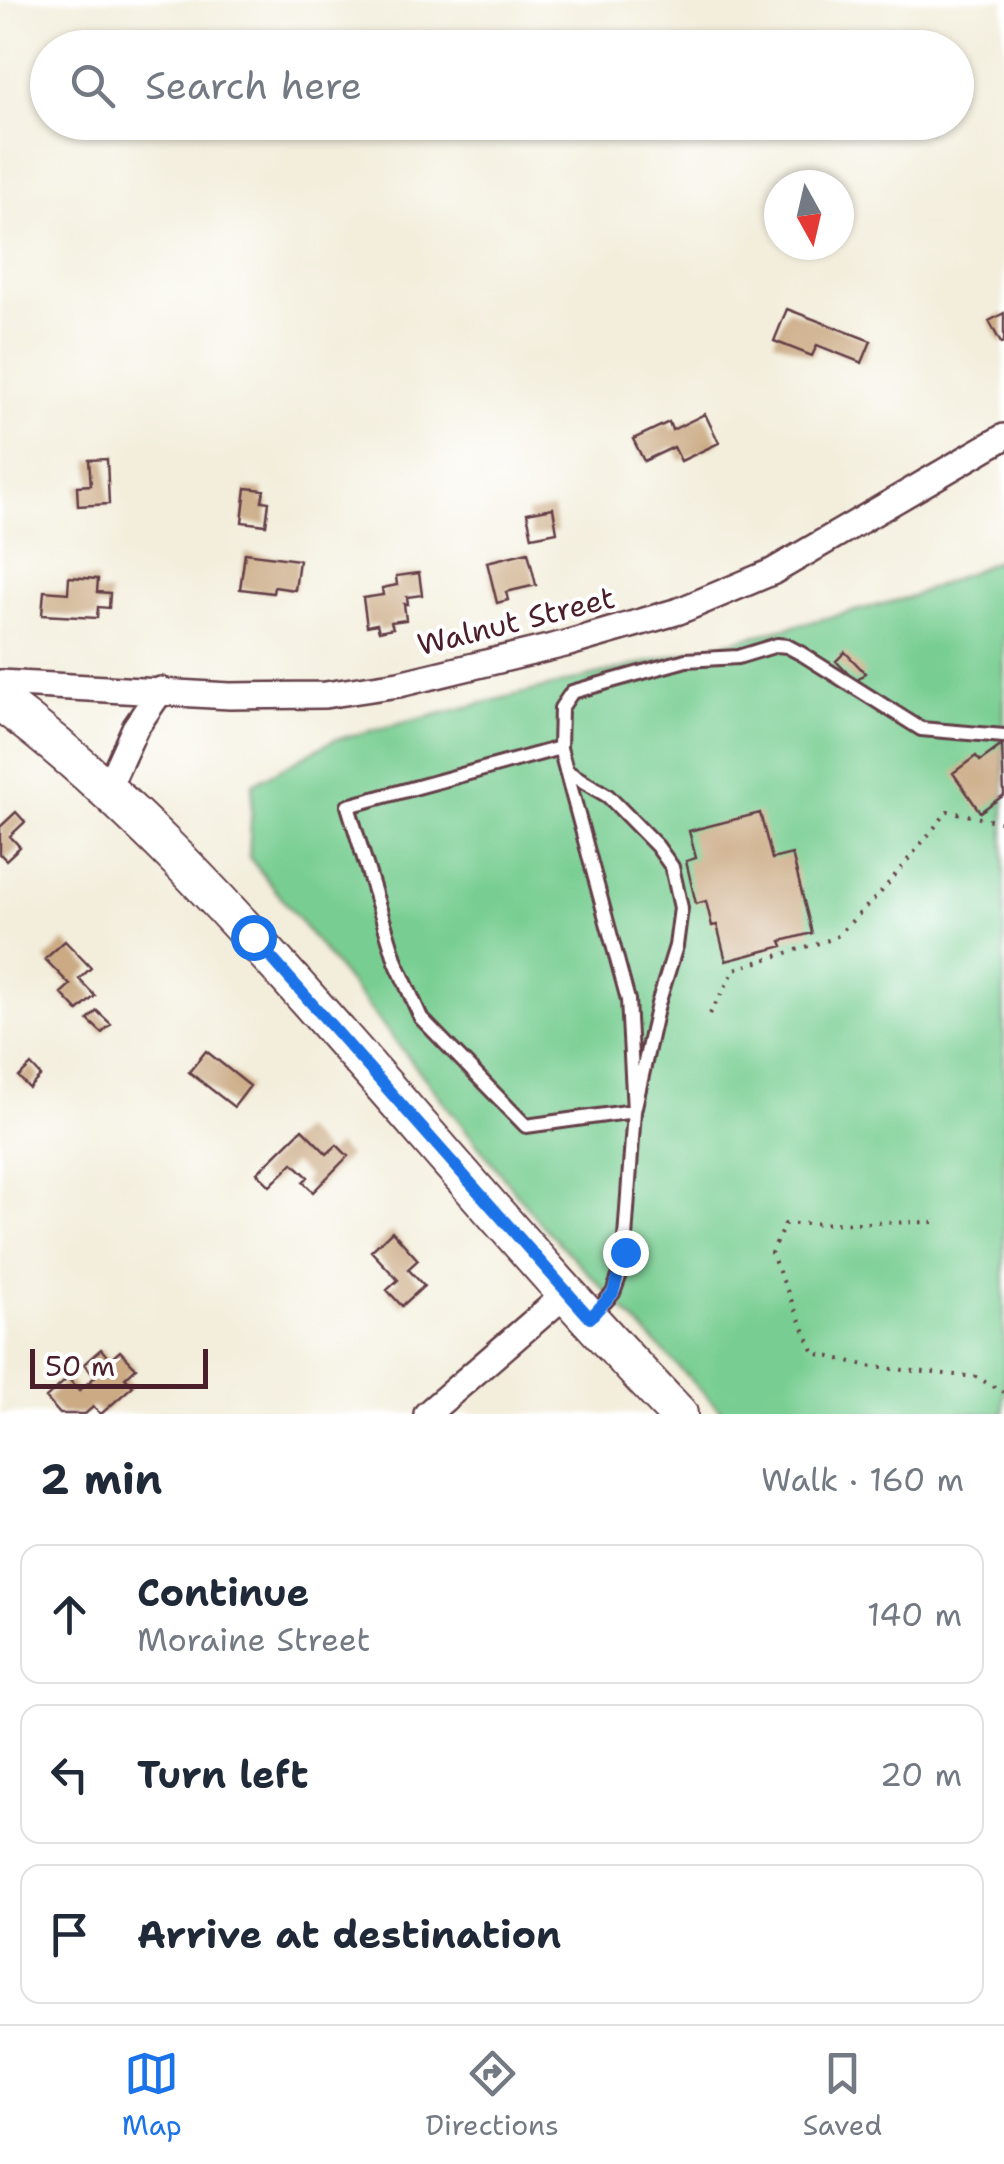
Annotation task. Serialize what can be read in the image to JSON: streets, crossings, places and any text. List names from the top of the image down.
{
  "streets": {
    "street": ["Walnut Street"]
  },
  "scale_bar": "50 m",
  "north": "bottom",
  "page": {
    "search": "Search here",
    "scale": "50 m",
    "heading": ["2 min", "Walk · 160 m"],
    "list": [
      ["Continue", "Moraine Street", "140 m"],
      ["Turn left", "20 m"],
      "Arrive at destination"
    ],
    "nav": ["Map", "Directions", "Saved"]
  }
}
